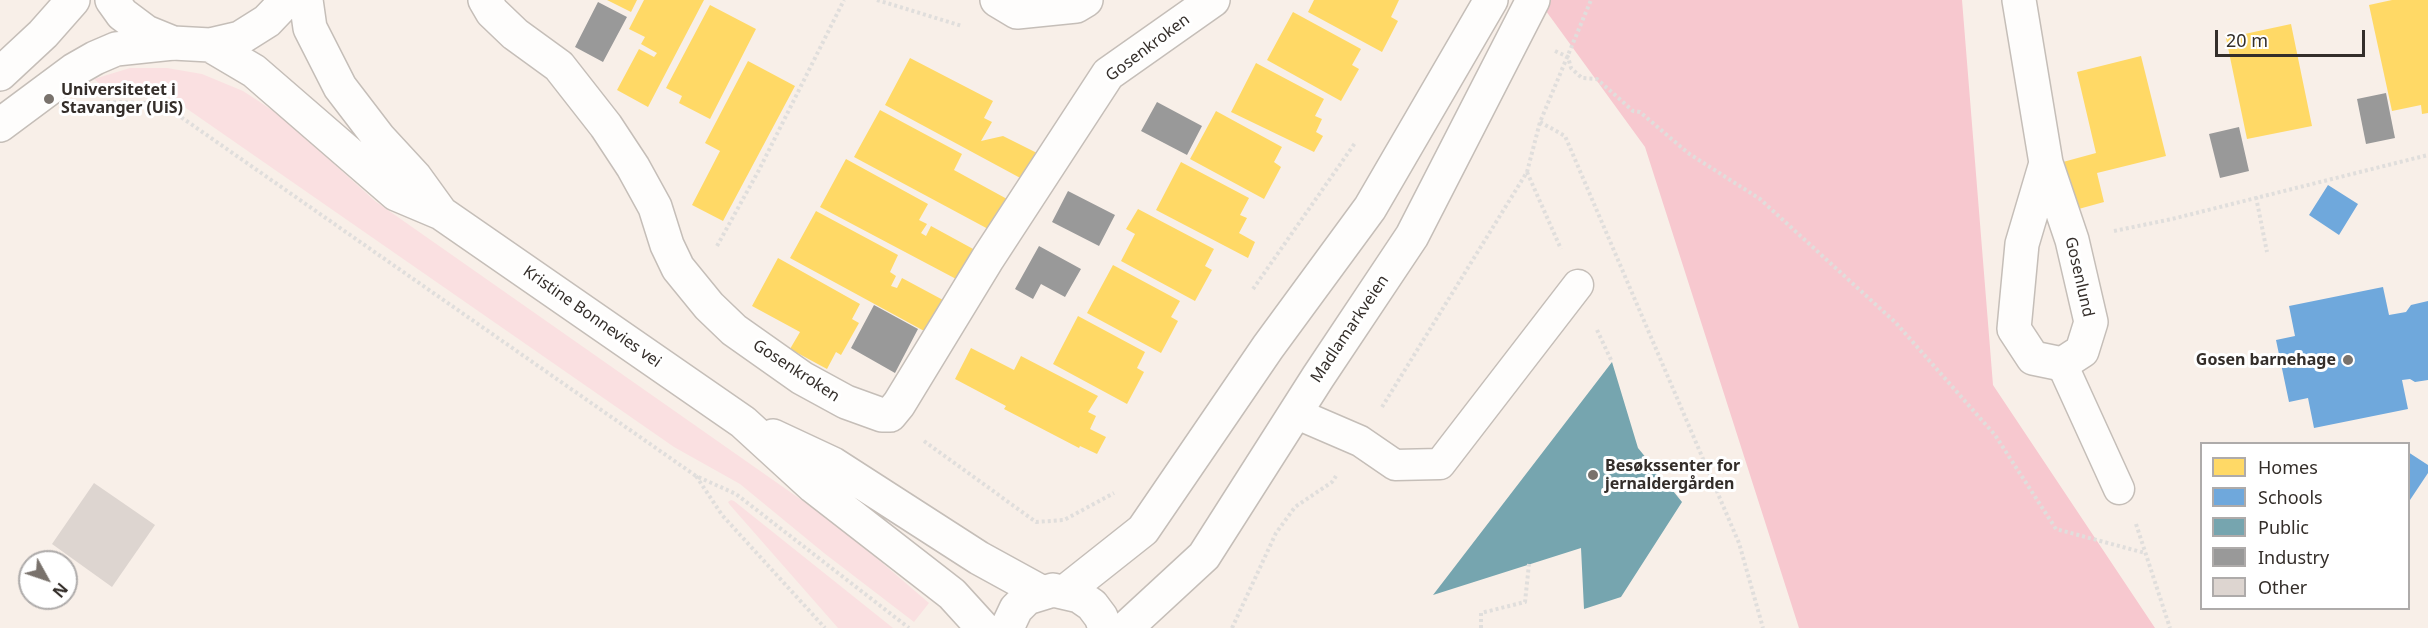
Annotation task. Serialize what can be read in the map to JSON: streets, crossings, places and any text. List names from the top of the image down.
{
  "streets": {
    "main road": [
      "Gosenkroken",
      "Gosenlund",
      "Kristine Bonnevies vei",
      "Madlamarkveien"
    ]
  },
  "places": ["Universitetet i Stavanger (UiS)", "Gosen barnehage", "Besøkssenter for jernaldergården"],
  "legend": [
    "Homes",
    "Schools",
    "Public",
    "Industry",
    "Other"
  ],
  "scale_bar": "20 m",
  "north": "bottom right"
}
